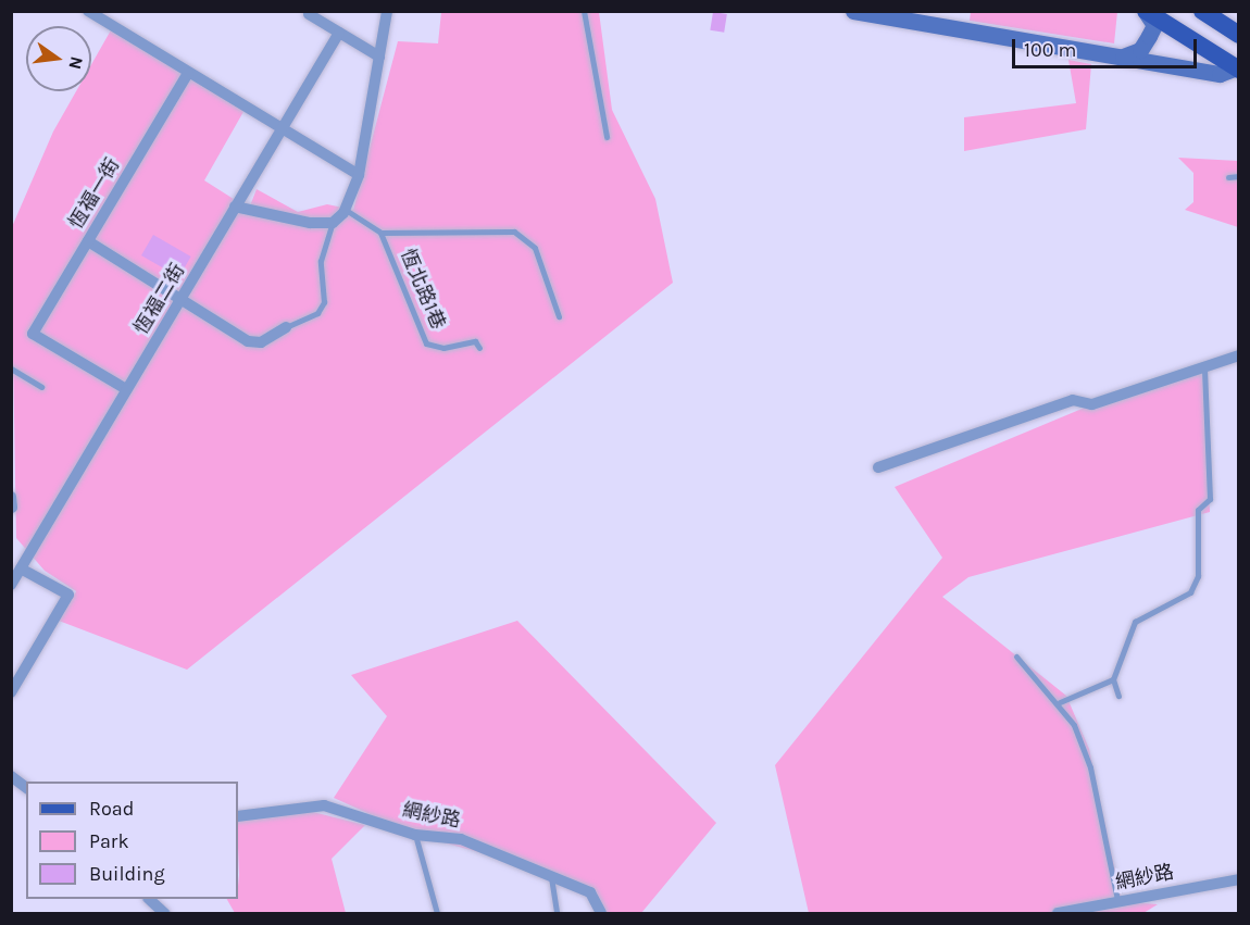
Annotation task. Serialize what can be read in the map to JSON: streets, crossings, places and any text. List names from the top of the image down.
{
  "streets": {
    "street": ["恆福一街", "恆福二街", "網紗路"],
    "lane": ["恆北路1巷"]
  },
  "crossings": [
    ["恆福一街", "恆福二街"]
  ],
  "legend": ["Road", "Park", "Building"],
  "scale_bar": "100 m",
  "north": "right"
}
